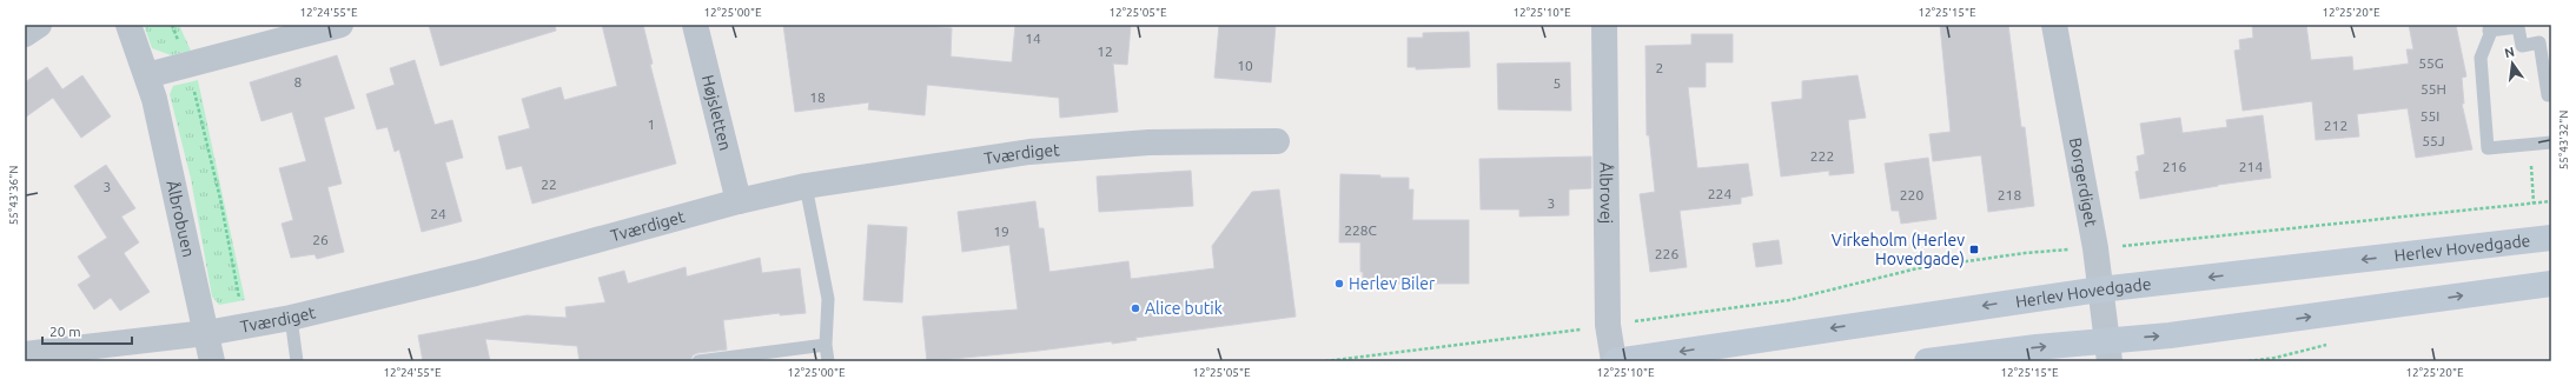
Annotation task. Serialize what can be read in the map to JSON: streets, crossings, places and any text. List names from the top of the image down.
{
  "streets": {
    "main road": ["Herlev Hovedgade"],
    "street": [
      "Højsletten",
      "Tværdiget",
      "Borgerdiget",
      "Ålbrovej",
      "Ålbrobuen"
    ]
  },
  "crossings": [
    ["Højsletten", "Tværdiget"],
    ["Tværdiget", "Ålbrobuen"],
    ["Borgerdiget", "Herlev Hovedgade"],
    ["Ålbrovej", "Herlev Hovedgade"]
  ],
  "places": {
    "transit": ["Virkeholm (Herlev Hovedgade)"],
    "other": ["Herlev Biler", "Alice butik"]
  },
  "house_numbers": [
    "14",
    "12",
    "55G",
    "10",
    "2",
    "8",
    "5",
    "55H",
    "18",
    "55I",
    "1",
    "212",
    "55J",
    "222",
    "216",
    "214",
    "22",
    "3",
    "224",
    "220",
    "218",
    "3",
    "24",
    "228C",
    "19",
    "26",
    "226"
  ],
  "scale_bar": "20 m",
  "north": "top",
  "coordinates": [
    "12°24'55\"E",
    "12°25'00\"E",
    "12°25'05\"E",
    "12°25'10\"E",
    "12°25'15\"E",
    "12°25'20\"E",
    "55°43'32\"N",
    "55°43'36\"N"
  ]
}
